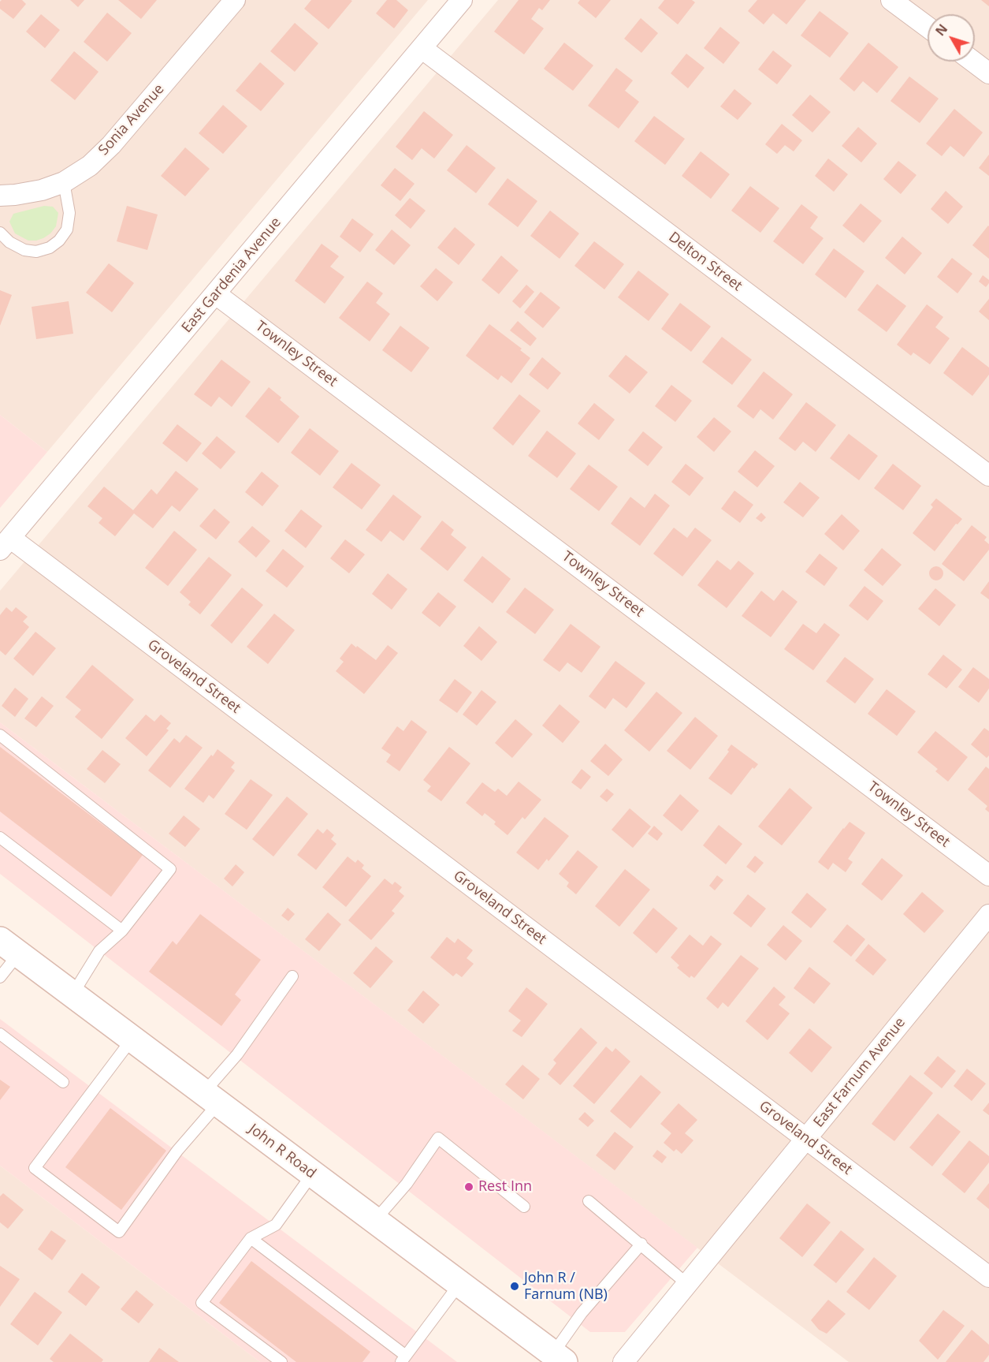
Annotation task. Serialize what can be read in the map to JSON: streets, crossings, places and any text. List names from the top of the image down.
{
  "streets": {
    "main road": ["John R Road"],
    "street": [
      "Sonia Avenue",
      "Delton Street",
      "East Gardenia Avenue",
      "Townley Street",
      "Groveland Street",
      "East Farnum Avenue"
    ]
  },
  "crossings": [
    ["Delton Street", "East Gardenia Avenue"],
    ["East Gardenia Avenue", "Townley Street"],
    ["East Gardenia Avenue", "Groveland Street"],
    ["Groveland Street", "East Farnum Avenue"]
  ],
  "places": ["Rest Inn", "John R / Farnum (NB)"],
  "north": "top left"
}
